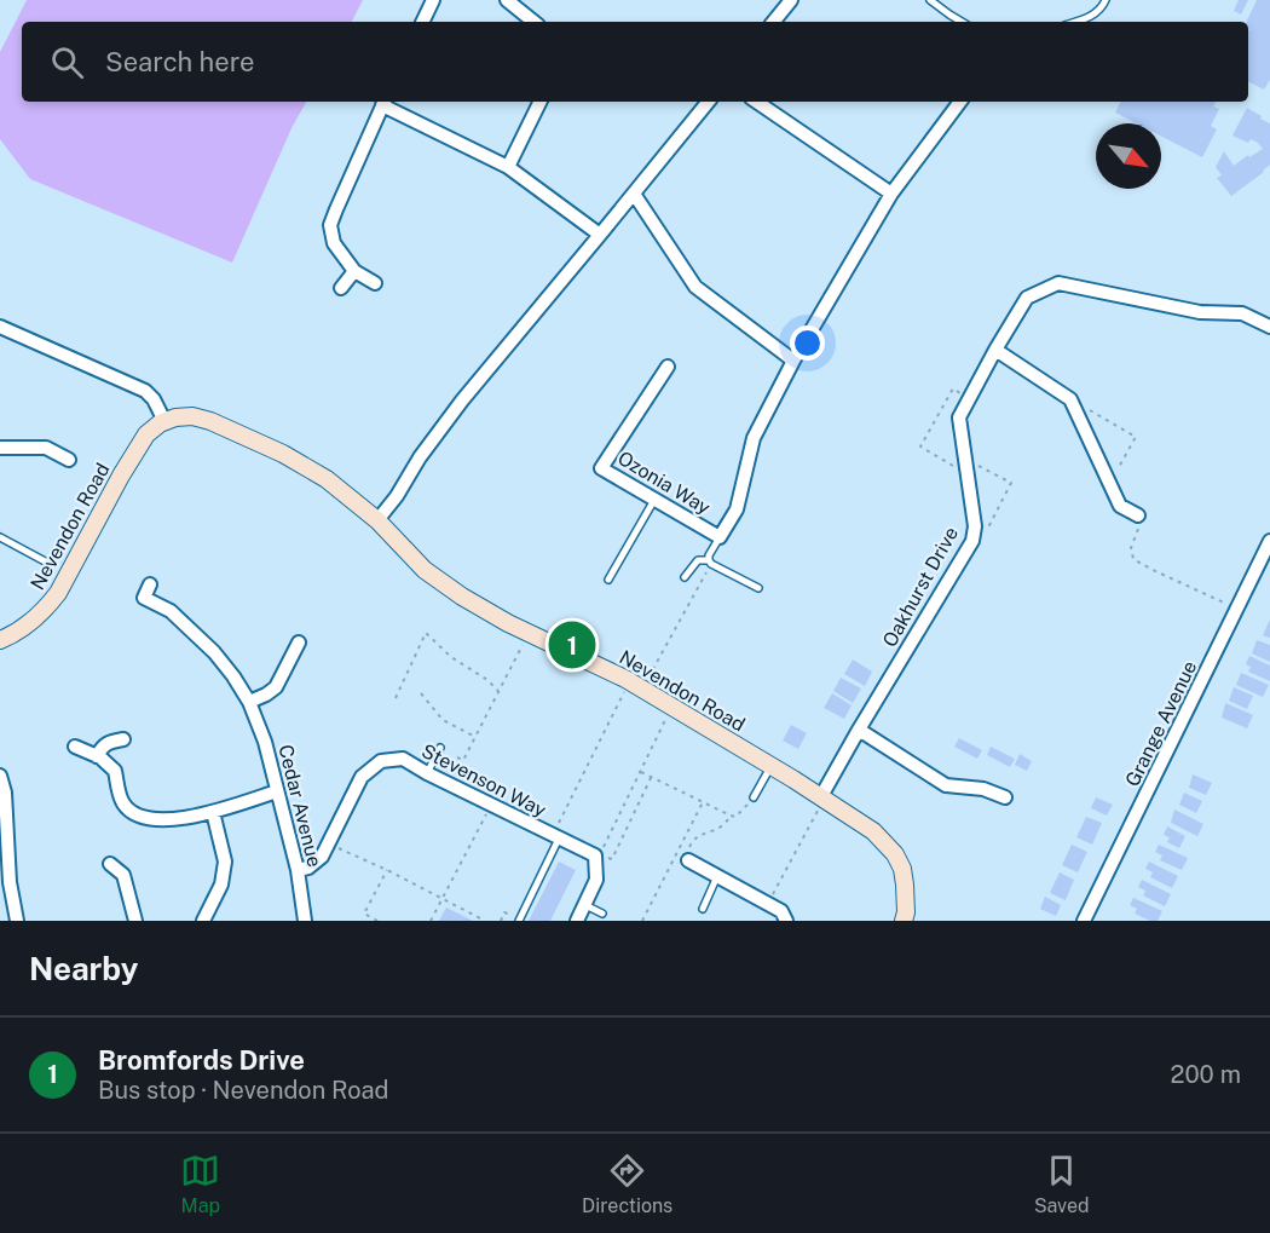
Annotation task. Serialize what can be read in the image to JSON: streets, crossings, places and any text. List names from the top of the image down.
{
  "streets": {
    "street": [
      "Ozonia Way",
      "Nevendon Road",
      "Oakhurst Drive",
      "Grange Avenue",
      "Stevenson Way",
      "Cedar Avenue"
    ]
  },
  "crossings": [
    ["Nevendon Road", "Oakhurst Drive"],
    ["Stevenson Way", "Cedar Avenue"]
  ],
  "north": "bottom right",
  "page": {
    "search": "Search here",
    "pins": "1",
    "heading": "Nearby",
    "list": [
      {
        "mark": "1",
        "name": "Bromfords Drive",
        "note": "Bus stop · Nevendon Road",
        "value": "200 m"
      }
    ],
    "nav": ["Map", "Directions", "Saved"]
  }
}
